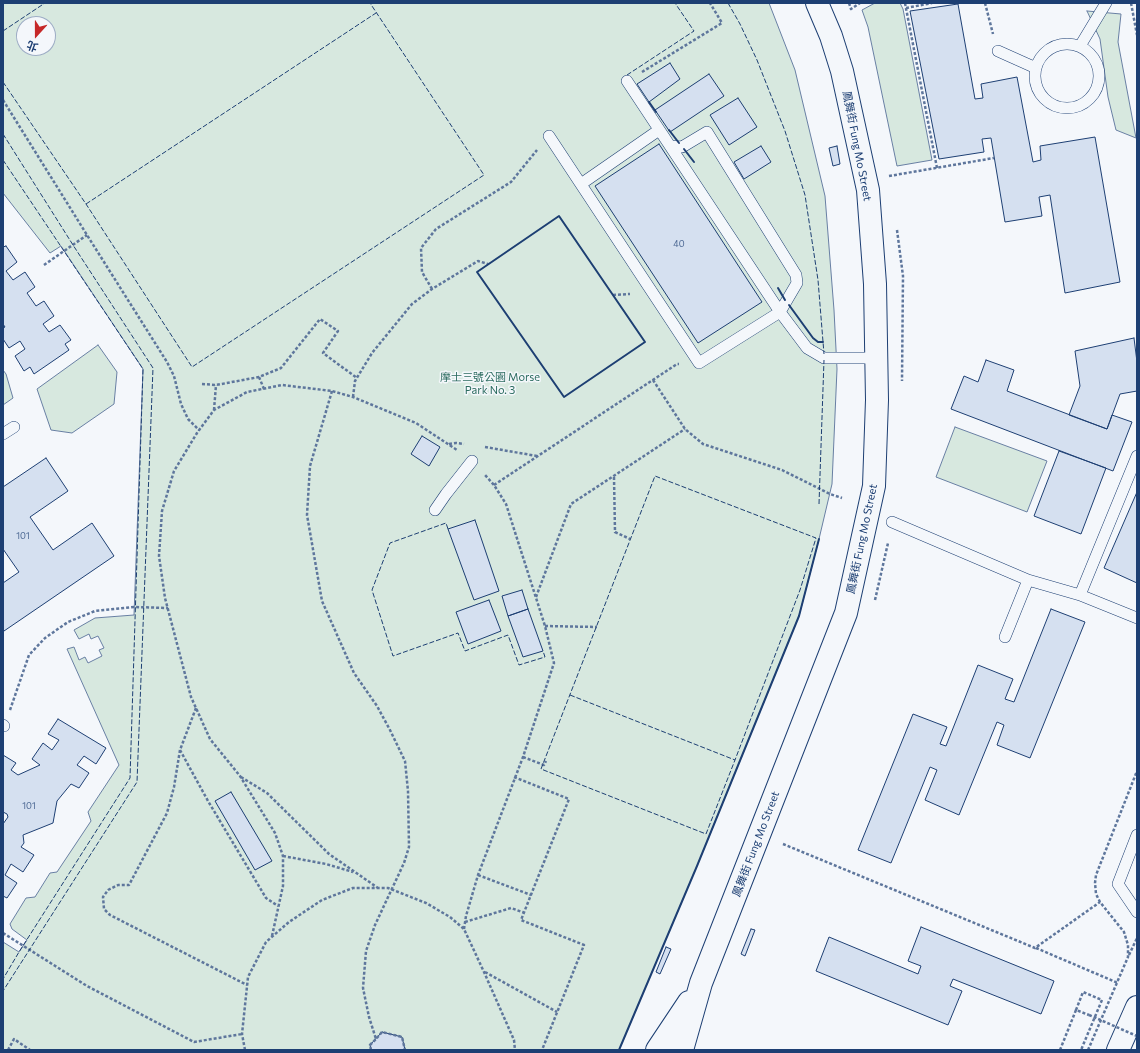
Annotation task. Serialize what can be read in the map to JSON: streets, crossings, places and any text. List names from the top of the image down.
{
  "streets": {
    "main road": ["鳳舞街 Fung Mo Street"]
  },
  "parks": ["摩士三號公園 Morse Park No. 3"],
  "house_numbers": ["40", "101", "101"],
  "north": "bottom"
}
